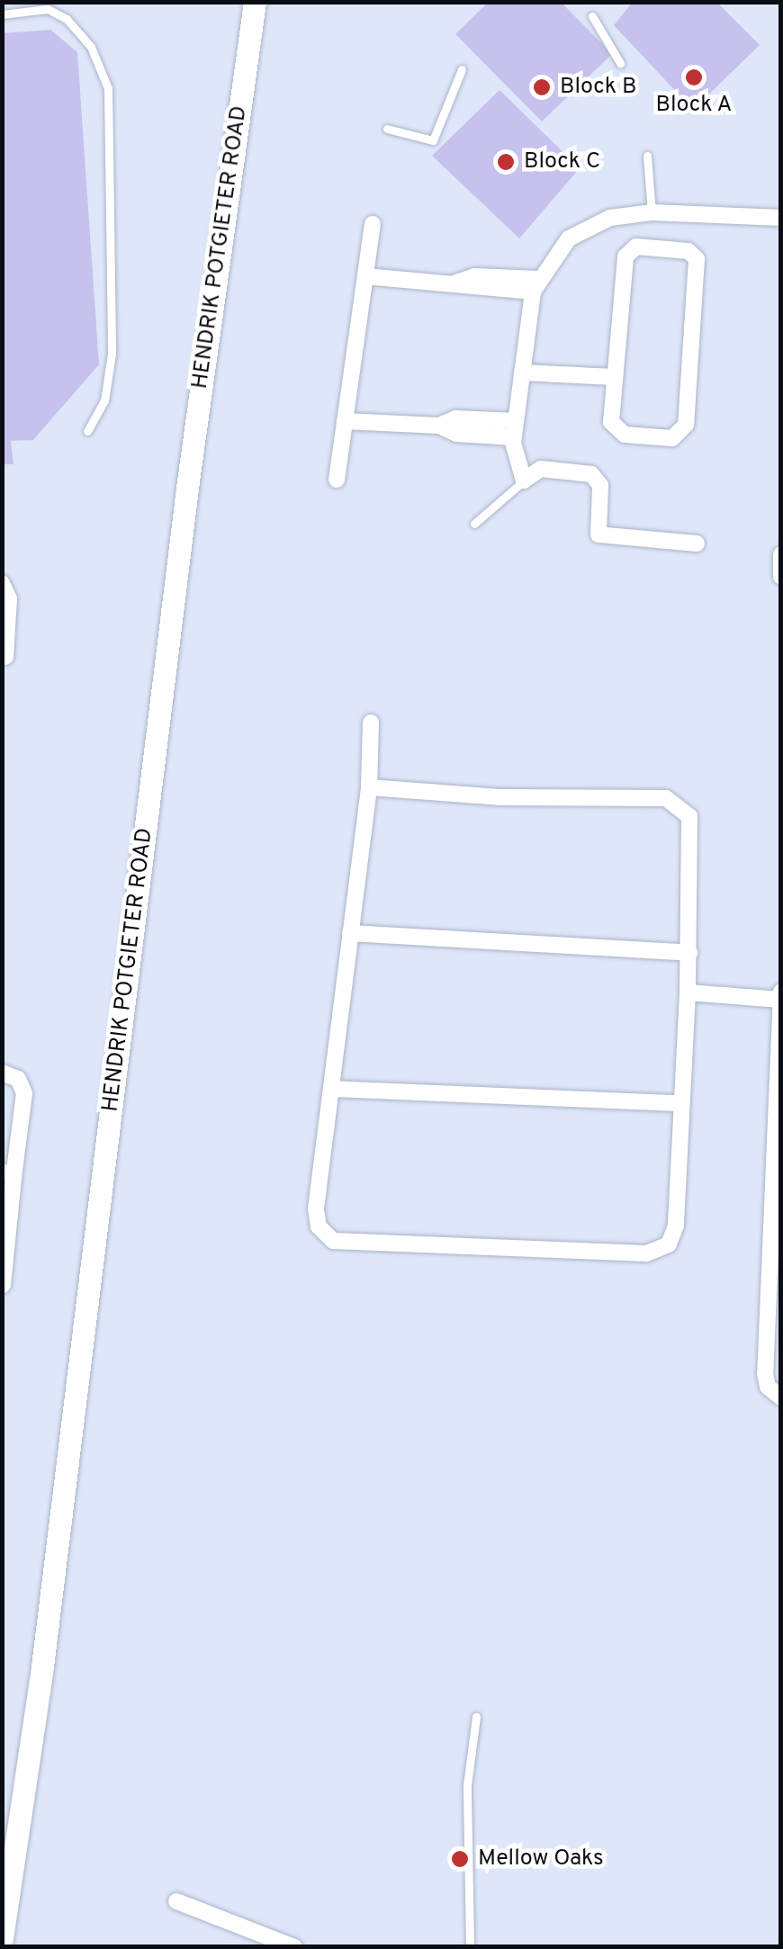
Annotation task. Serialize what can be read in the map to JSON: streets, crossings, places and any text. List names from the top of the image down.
{
  "streets": {
    "main road": ["HENDRIK POTGIETER ROAD"]
  },
  "places": [
    "Block A",
    "Block B",
    "Block C",
    "Mellow Oaks"
  ]
}
